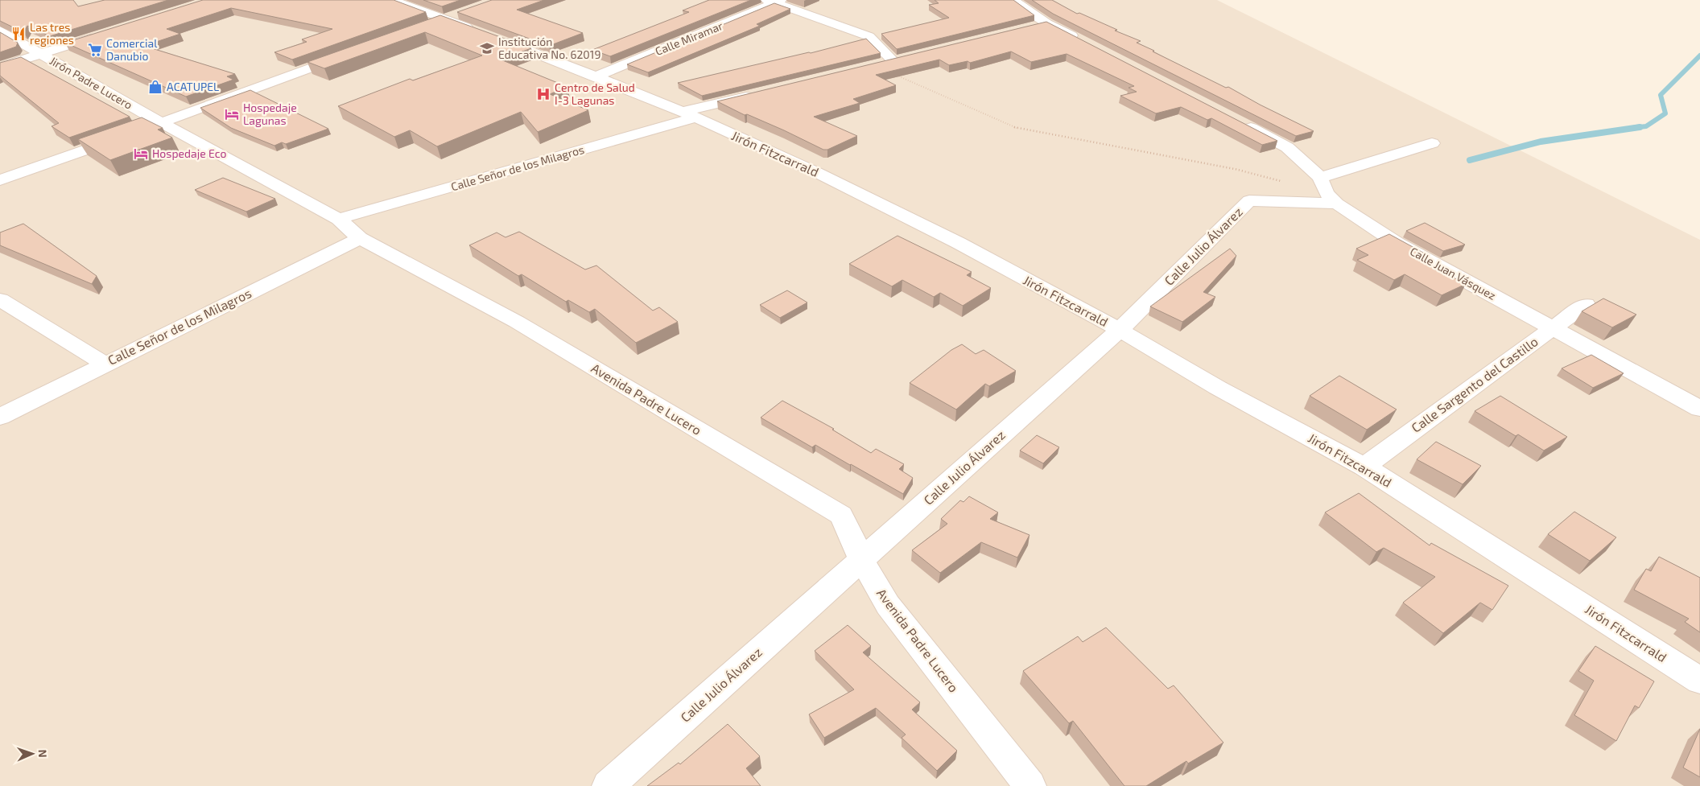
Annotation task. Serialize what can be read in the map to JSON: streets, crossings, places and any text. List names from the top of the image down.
{
  "streets": {
    "street": [
      "Calle Miramar",
      "Jirón Padre Lucero",
      "Jirón Fitzcarrald",
      "Calle Señor de los Milagros",
      "Calle Julio Álvarez",
      "Calle Juan Vásquez",
      "Calle Sargento del Castillo",
      "Avenida Padre Lucero"
    ]
  },
  "crossings": [
    ["Calle Miramar", "Jirón Fitzcarrald"],
    ["Jirón Padre Lucero", "Avenida Padre Lucero"],
    ["Jirón Fitzcarrald", "Calle Señor de los Milagros"],
    ["Jirón Fitzcarrald", "Calle Julio Álvarez"],
    ["Jirón Fitzcarrald", "Calle Sargento del Castillo"],
    ["Calle Señor de los Milagros", "Avenida Padre Lucero"],
    ["Calle Julio Álvarez", "Calle Juan Vásquez"],
    ["Calle Julio Álvarez", "Avenida Padre Lucero"],
    ["Calle Juan Vásquez", "Calle Sargento del Castillo"]
  ],
  "places": {
    "restaurant": ["Las tres regiones"],
    "school or university": ["Institución Educativa No. 62019"],
    "supermarket": ["Comercial Danubio"],
    "shop": ["ACATUPEL"],
    "hospital": ["Centro de Salud I-3 Lagunas"],
    "hotel": ["Hospedaje Lagunas", "Hospedaje Eco"]
  },
  "north": "right"
}
